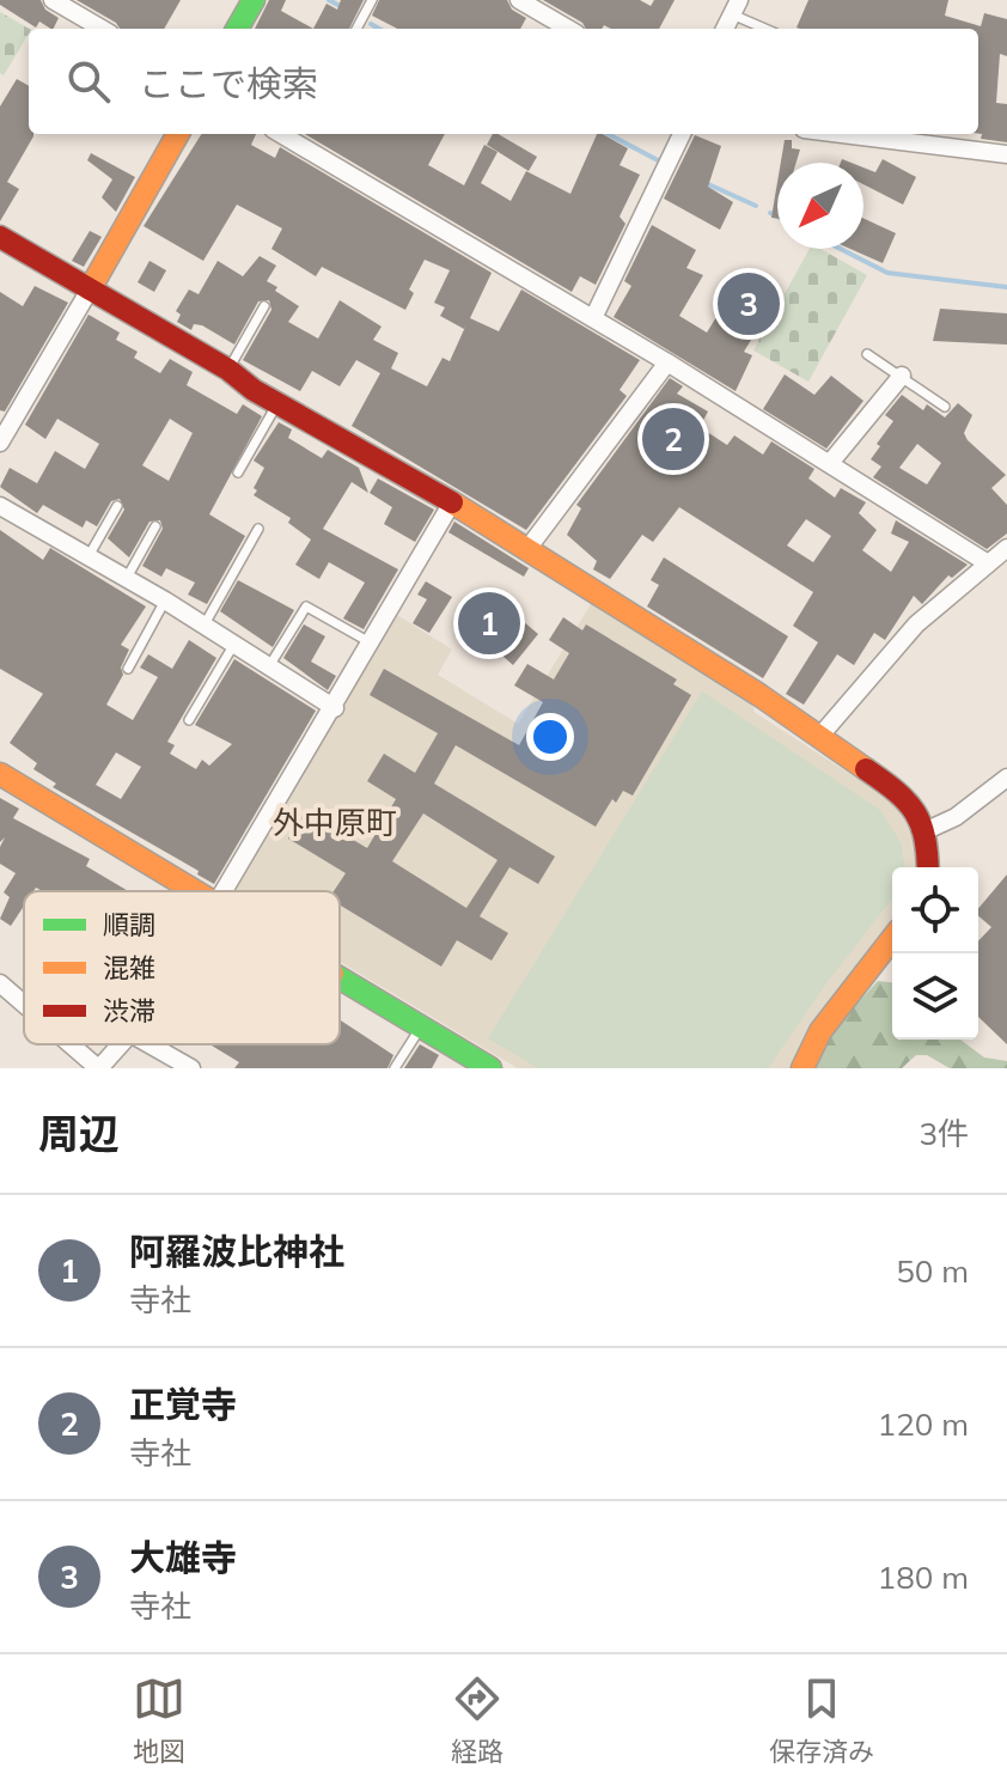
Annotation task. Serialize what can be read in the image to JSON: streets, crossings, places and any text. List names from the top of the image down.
{
  "districts": ["外中原町"],
  "legend": ["順調", "混雑", "渋滞"],
  "north": "bottom left",
  "page": {
    "search": "ここで検索",
    "pins": ["3", "2", "1"],
    "heading": ["周辺", "3件"],
    "list": [
      {
        "mark": "1",
        "name": "阿羅波比神社",
        "note": "寺社",
        "value": "50 m"
      },
      {
        "mark": "2",
        "name": "正覚寺",
        "note": "寺社",
        "value": "120 m"
      },
      {
        "mark": "3",
        "name": "大雄寺",
        "note": "寺社",
        "value": "180 m"
      }
    ],
    "nav": ["地図", "経路", "保存済み"]
  }
}
